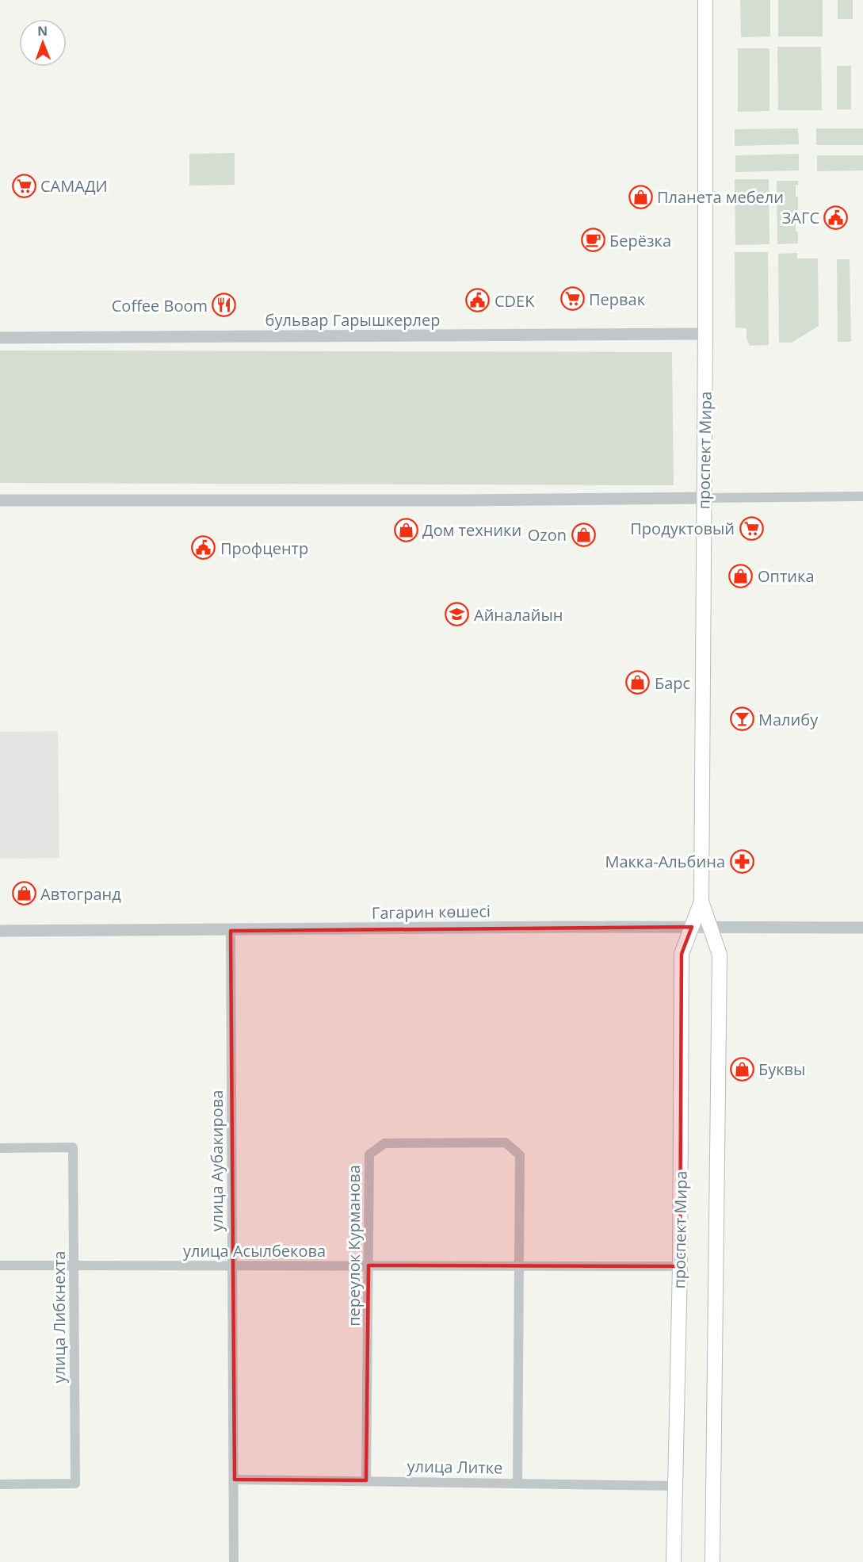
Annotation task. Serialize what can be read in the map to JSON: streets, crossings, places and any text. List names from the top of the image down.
{
  "streets": {
    "main road": ["проспект Мира"],
    "street": [
      "бульвар Гарышкерлер",
      "Гагарин көшесі",
      "улица Аубакирова",
      "переулок Курманова",
      "улица Асылбекова",
      "улица Либкнехта",
      "улица Литке"
    ]
  },
  "crossings": [
    ["бульвар Гарышкерлер", "проспект Мира"],
    ["проспект Мира", "Гагарин көшесі"],
    ["проспект Мира", "улица Асылбекова"],
    ["проспект Мира", "улица Литке"],
    ["Гагарин көшесі", "улица Аубакирова"],
    ["улица Аубакирова", "улица Асылбекова"],
    ["улица Аубакирова", "улица Литке"],
    ["переулок Курманова", "улица Асылбекова"],
    ["переулок Курманова", "улица Литке"],
    ["улица Асылбекова", "улица Либкнехта"]
  ],
  "places": {
    "supermarket": ["САМАДИ", "Первак", "Продуктовый"],
    "shop": [
      "Планета мебели",
      "Дом техники",
      "Ozon",
      "Оптика",
      "Барс",
      "Автогранд",
      "Буквы"
    ],
    "public building": ["ЗАГС", "CDEK", "Профцентр"],
    "cafe": ["Берёзка"],
    "restaurant": ["Coffee Boom"],
    "school or university": ["Айналайын"],
    "bar": ["Малибу"],
    "pharmacy": ["Макка-Альбина"]
  },
  "north": "top"
}
